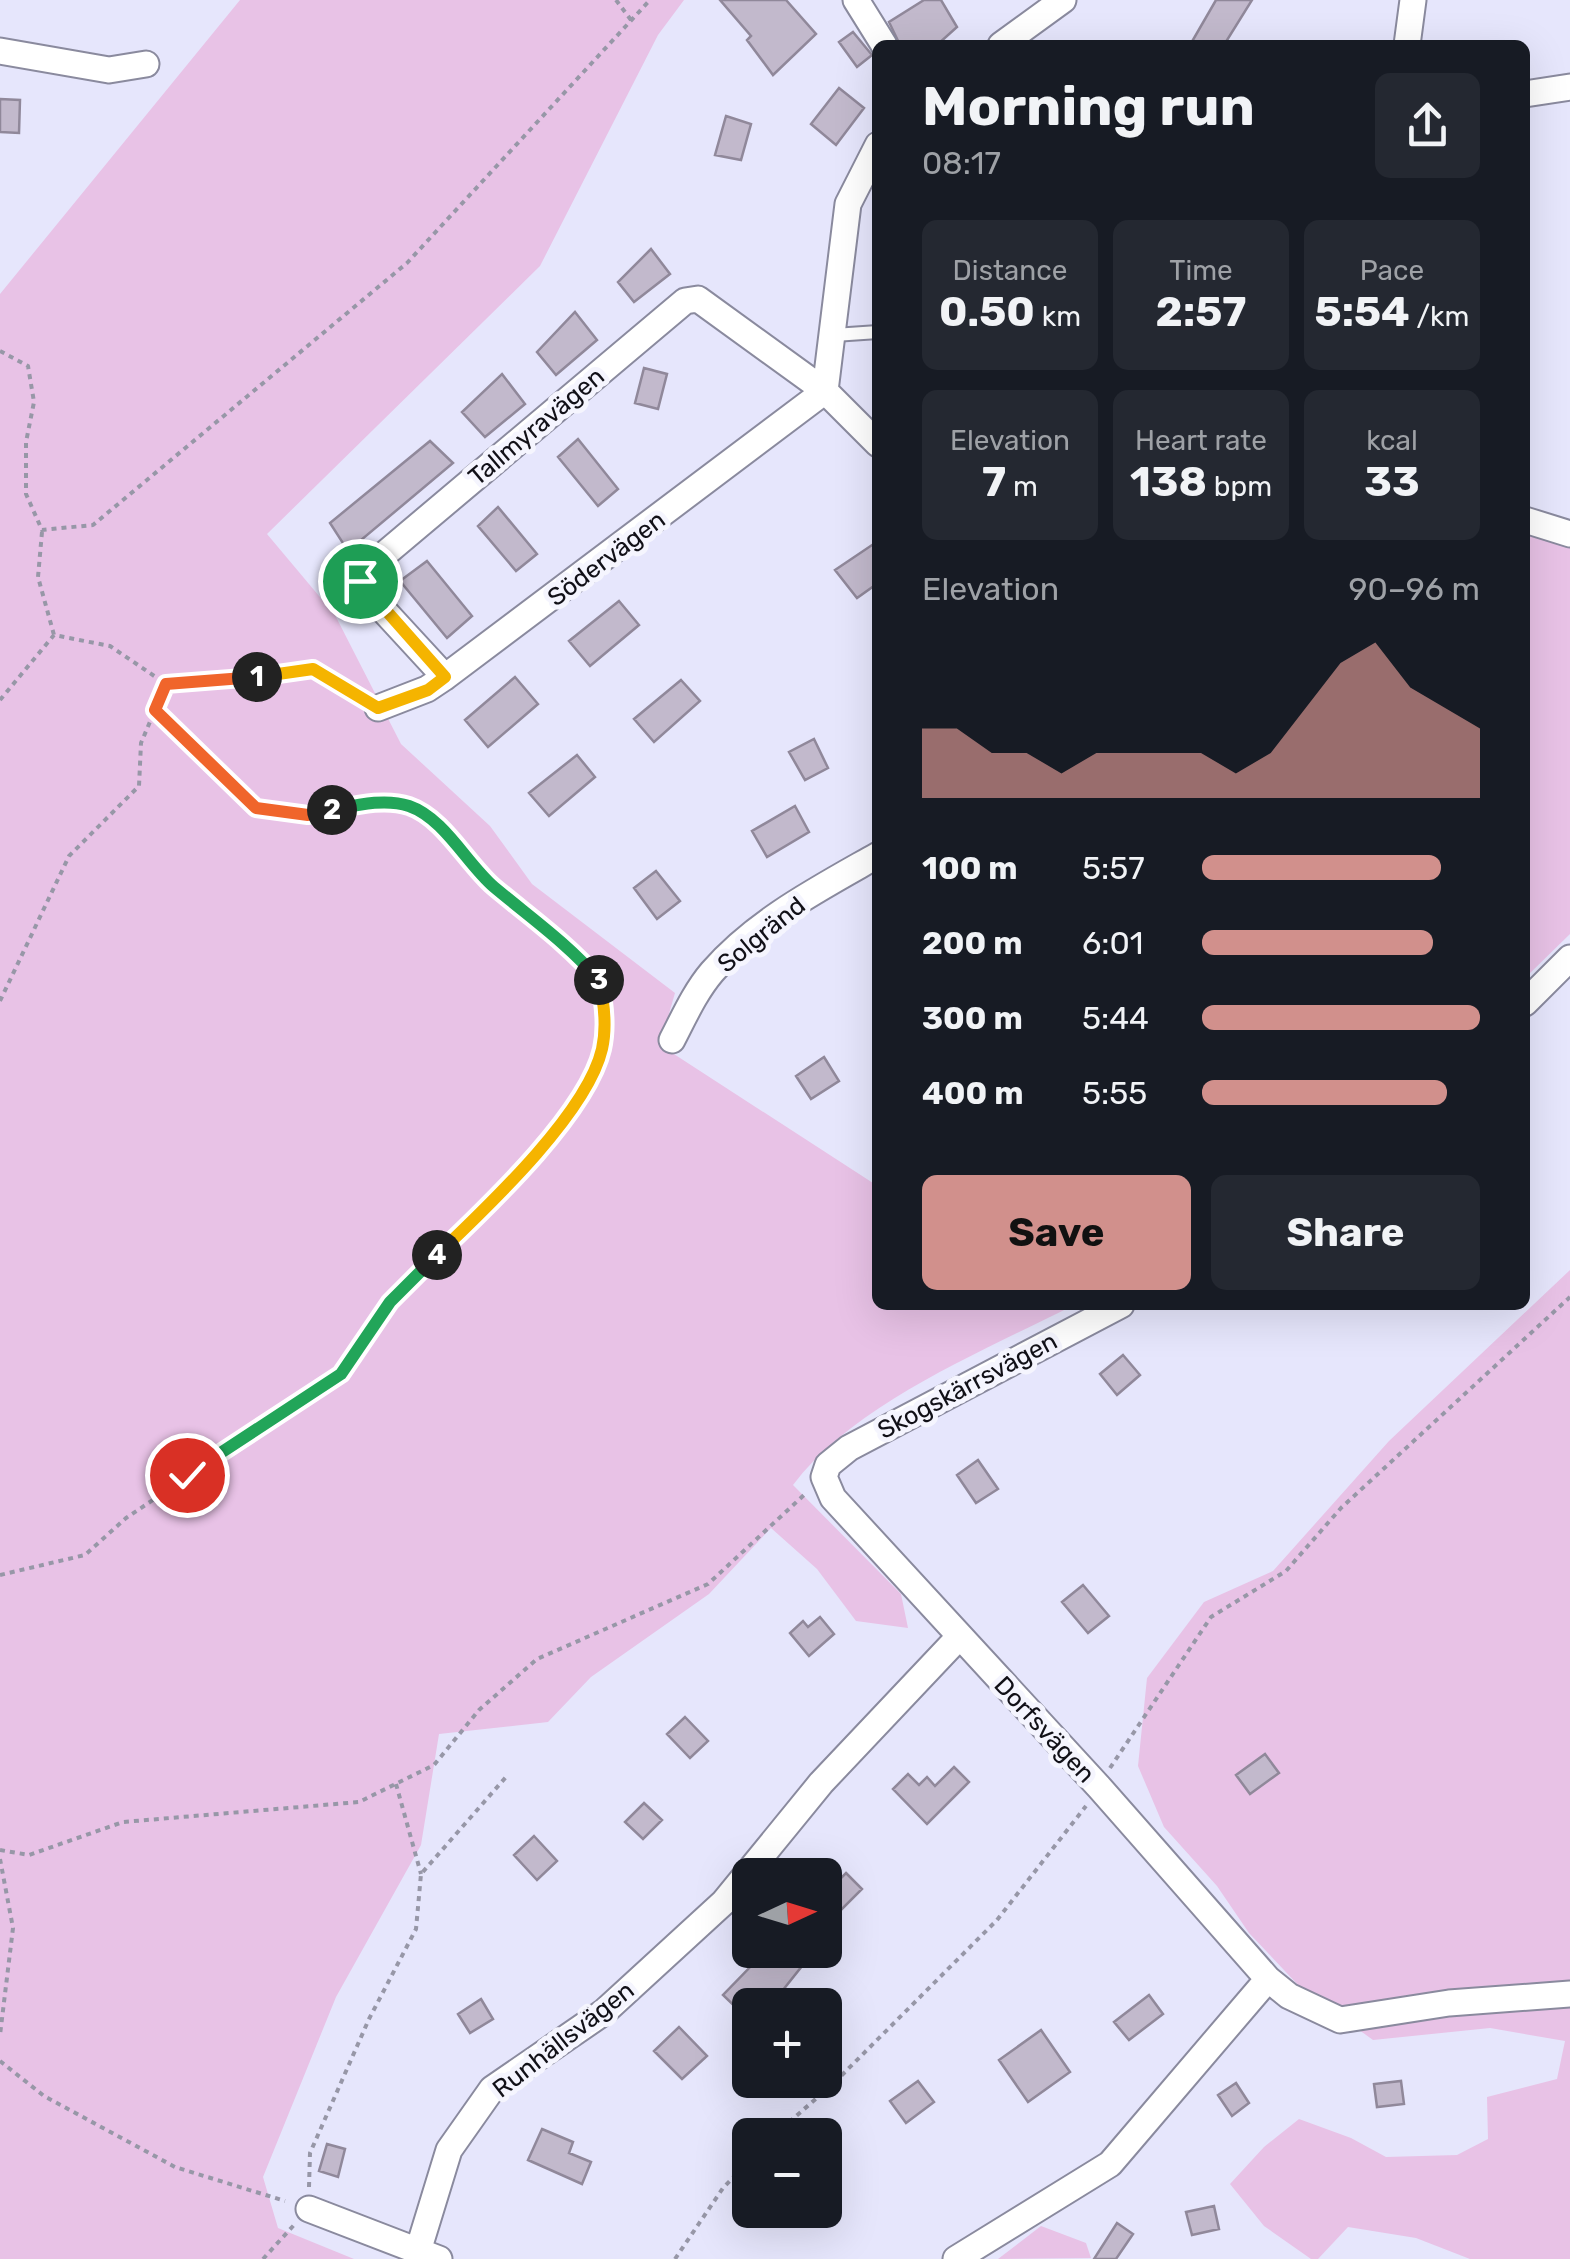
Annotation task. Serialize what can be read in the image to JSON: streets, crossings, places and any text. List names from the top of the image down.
{
  "streets": {
    "street": [
      "Tallmyravägen",
      "Södervägen",
      "Solgränd",
      "Skogskärrsvägen",
      "Dorfsvägen",
      "Runhällsvägen"
    ]
  },
  "crossings": [
    ["Tallmyravägen", "Södervägen"],
    ["Skogskärrsvägen", "Dorfsvägen"],
    ["Dorfsvägen", "Runhällsvägen"]
  ],
  "north": "right",
  "page": {
    "heading": ["Morning run", "08:17"],
    "stats": [
      ["Distance", "0.50 km"],
      ["Time", "2:57"],
      ["Pace", "5:54 /km"],
      ["Elevation", "7 m"],
      ["Heart rate", "138 bpm"],
      ["kcal", "33"]
    ],
    "chart": ["Elevation", "90–96 m"],
    "pins": [
      "1",
      "2",
      "3",
      "4"
    ],
    "list": [
      {
        "name": "100 m",
        "note": "5:57"
      },
      {
        "name": "200 m",
        "note": "6:01"
      },
      {
        "name": "300 m",
        "note": "5:44"
      },
      {
        "name": "400 m",
        "note": "5:55"
      }
    ],
    "buttons": ["Save", "Share"],
    "map_buttons": ["+", "−"]
  }
}
